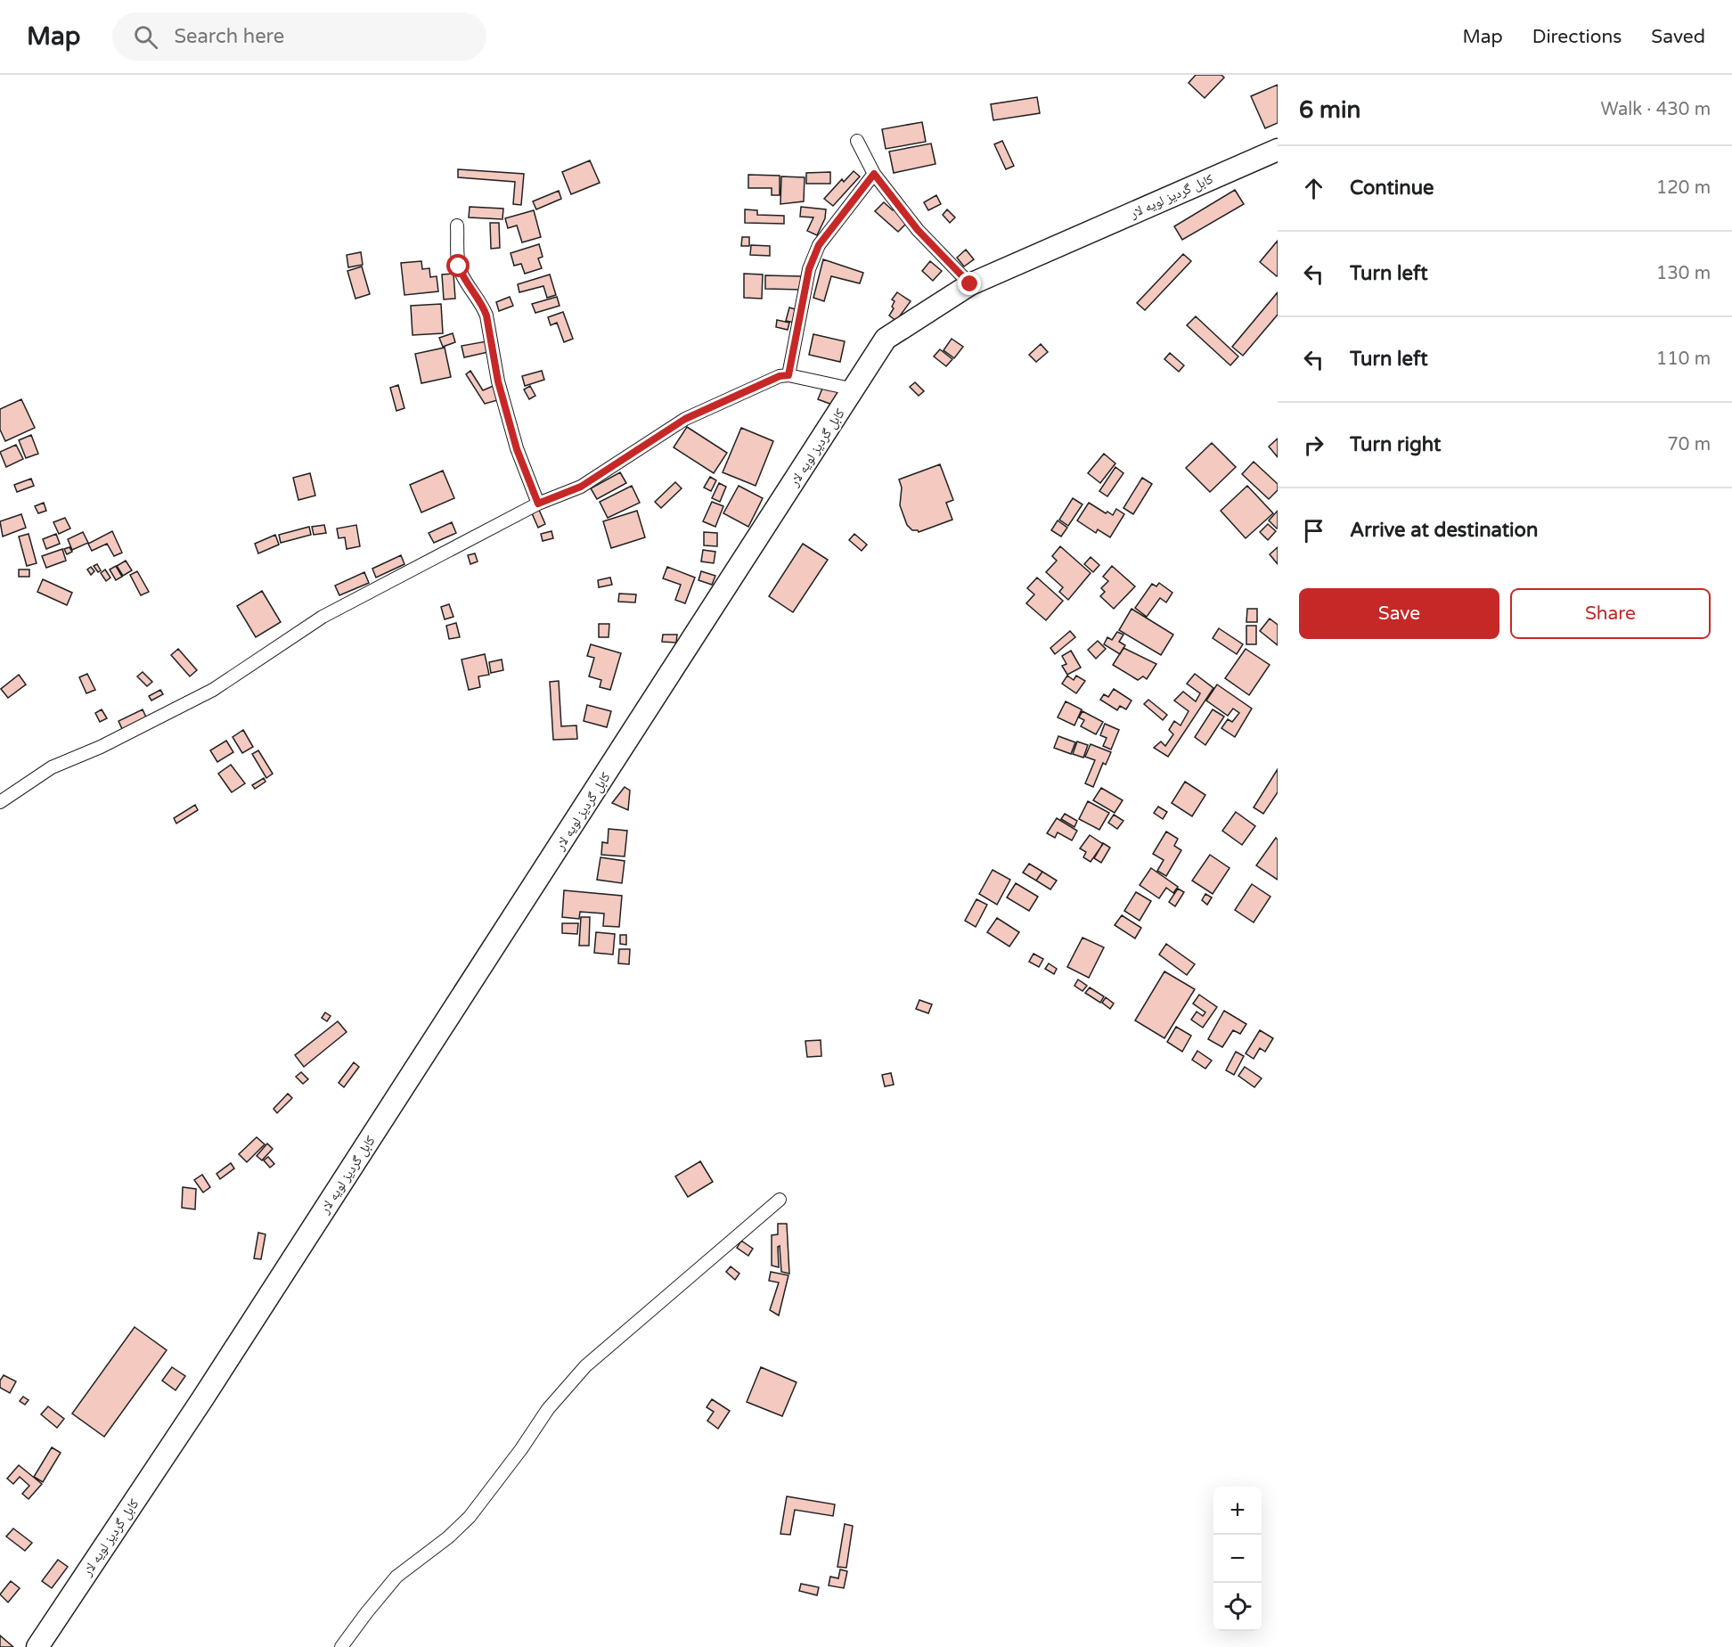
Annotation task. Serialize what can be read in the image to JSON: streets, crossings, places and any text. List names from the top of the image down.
{
  "streets": {
    "highway": ["کابل گردیز لویه لار"]
  },
  "page": {
    "header": "Map",
    "search": "Search here",
    "nav": ["Map", "Directions", "Saved"],
    "heading": ["6 min", "Walk · 430 m"],
    "list": [
      ["Continue", "120 m"],
      ["Turn left", "130 m"],
      ["Turn left", "110 m"],
      ["Turn right", "70 m"],
      "Arrive at destination"
    ],
    "buttons": ["Save", "Share"],
    "map_buttons": ["+", "−"]
  }
}
